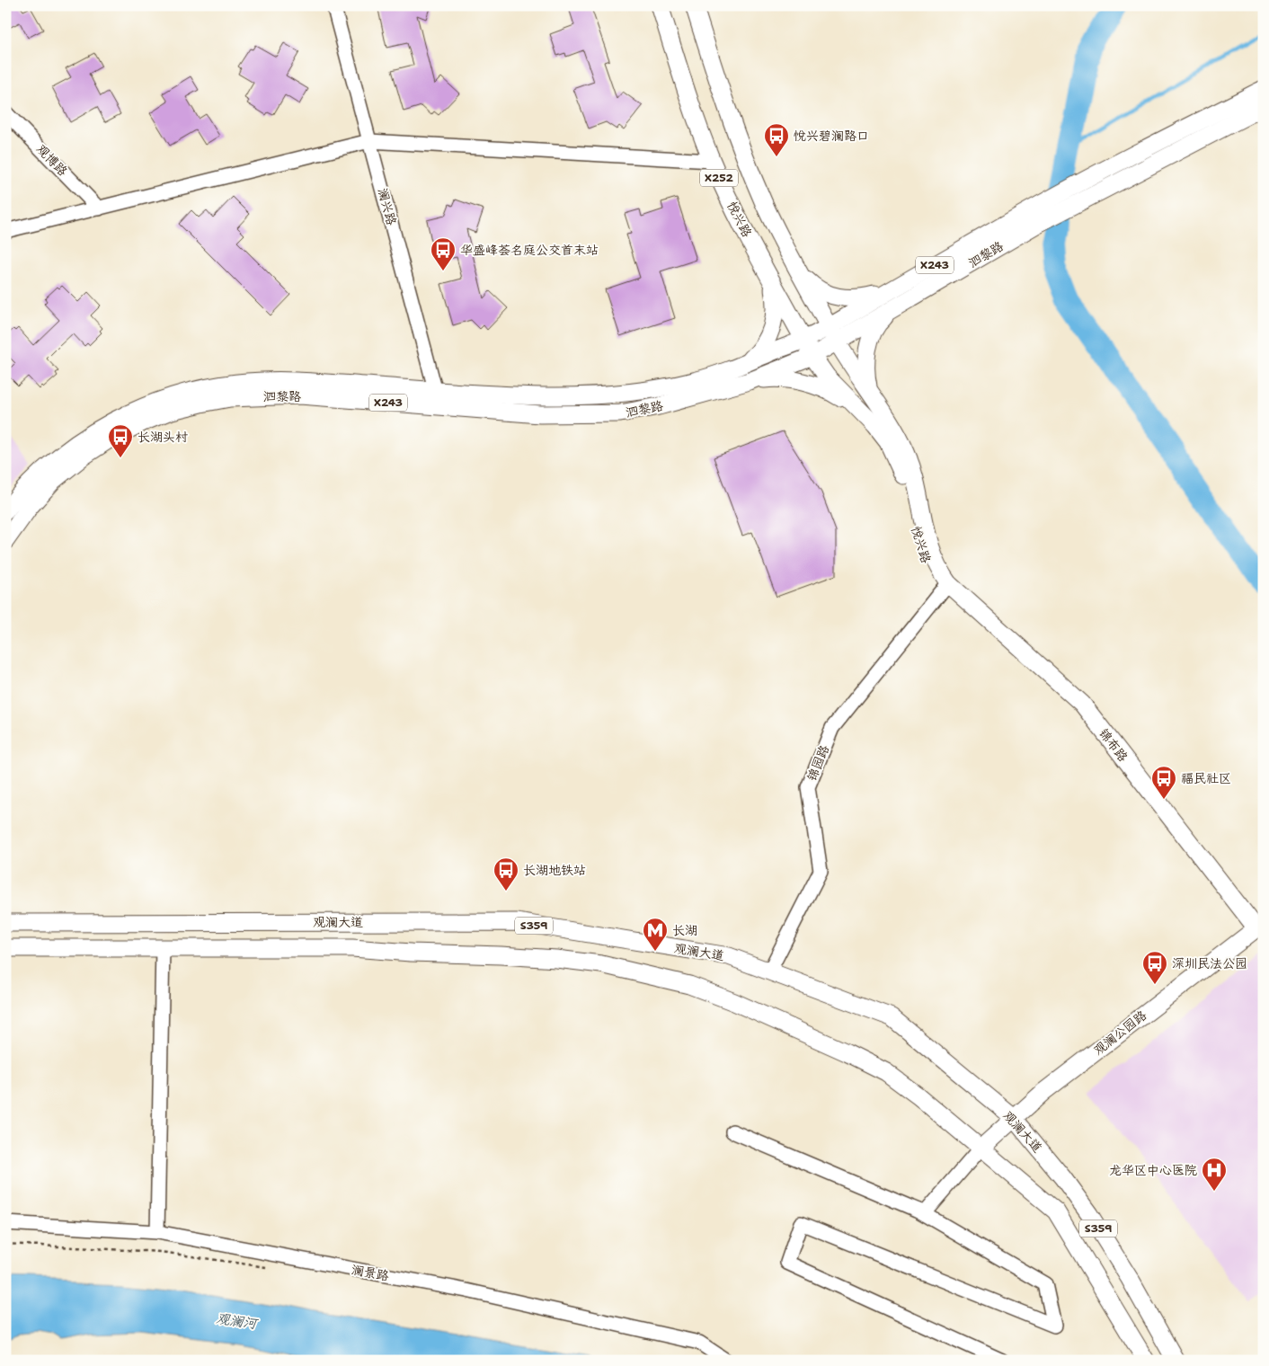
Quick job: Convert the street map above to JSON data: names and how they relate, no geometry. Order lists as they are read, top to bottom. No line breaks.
{"streets":{"main road":["X252","悦兴路","泗黎路","X243","锦布路","观澜大道","S359","观澜公园路"],"street":["观博路","澜兴路","锦园路","澜景路"]},"crossings":[["澜兴路","泗黎路"],["悦兴路","泗黎路"],["悦兴路","锦布路"],["悦兴路","锦园路"],["锦布路","锦园路"],["锦布路","观澜公园路"],["锦园路","观澜大道"],["观澜大道","观澜公园路"]],"water":["观澜河"],"places":{"bus stop":["悦兴碧澜路口","华盛峰荟名庭公交首末站","长湖头村","福民社区","长湖地铁站","深圳民法公园"],"metro station":["长湖"],"hospital":["龙华区中心医院"]}}
